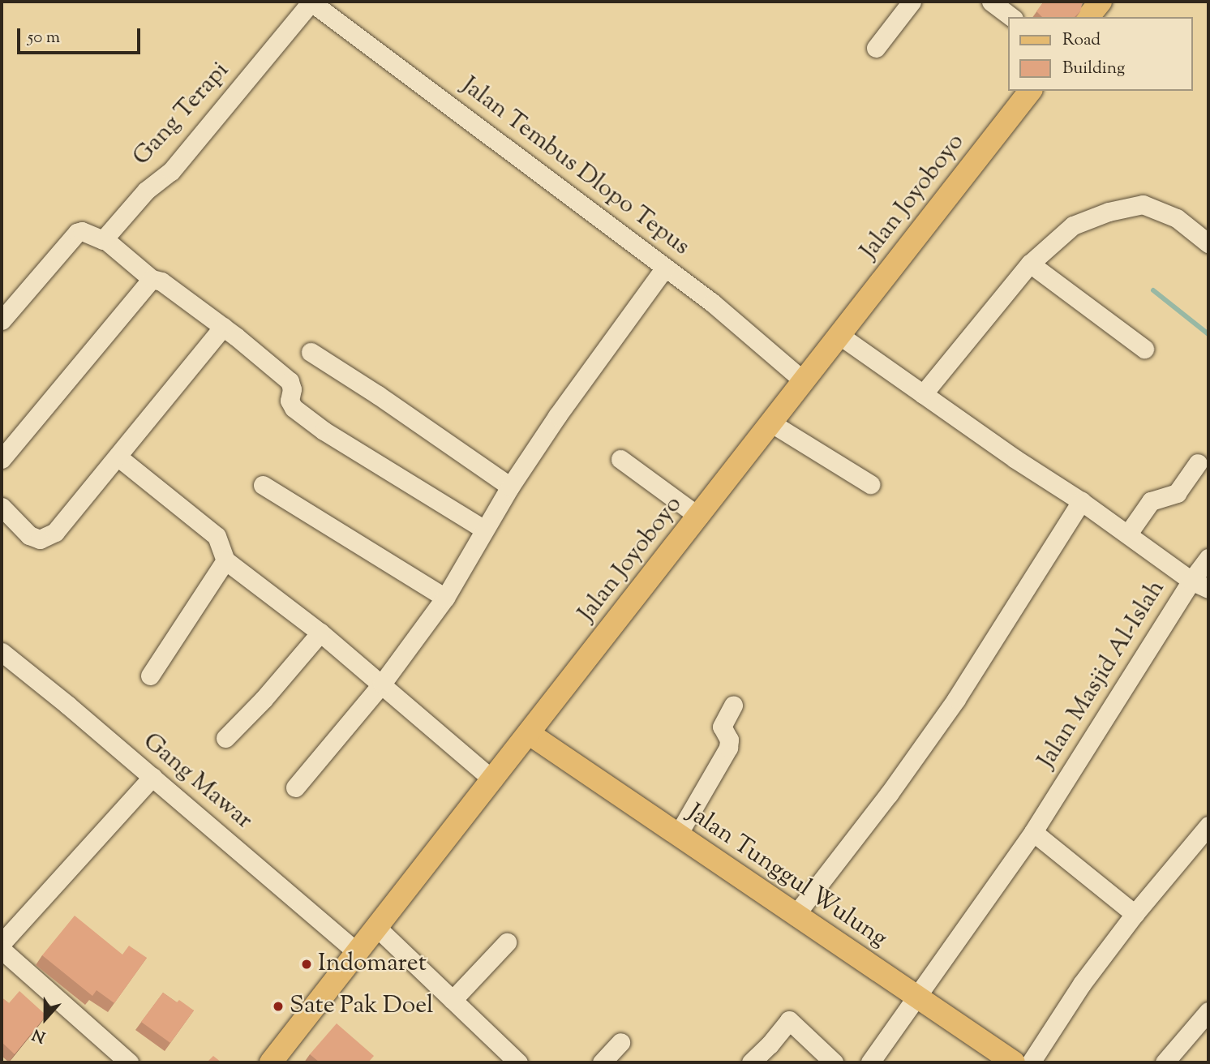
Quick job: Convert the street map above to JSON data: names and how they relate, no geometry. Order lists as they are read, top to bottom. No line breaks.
{"streets":{"main road":["Jalan Joyoboyo","Jalan Tunggul Wulung"],"street":["Gang Terapi","Jalan Tembus Dlopo Tepus","Jalan Masjid Al-Islah","Gang Mawar"]},"crossings":[["Gang Terapi","Jalan Tembus Dlopo Tepus"],["Jalan Tembus Dlopo Tepus","Jalan Joyoboyo"],["Jalan Joyoboyo","Jalan Masjid Al-Islah"],["Jalan Joyoboyo","Gang Mawar"],["Jalan Joyoboyo","Jalan Tunggul Wulung"],["Jalan Masjid Al-Islah","Jalan Tunggul Wulung"]],"places":["Indomaret","Sate Pak Doel"],"legend":["Road","Building"],"scale_bar":"50 m","north":"bottom"}
